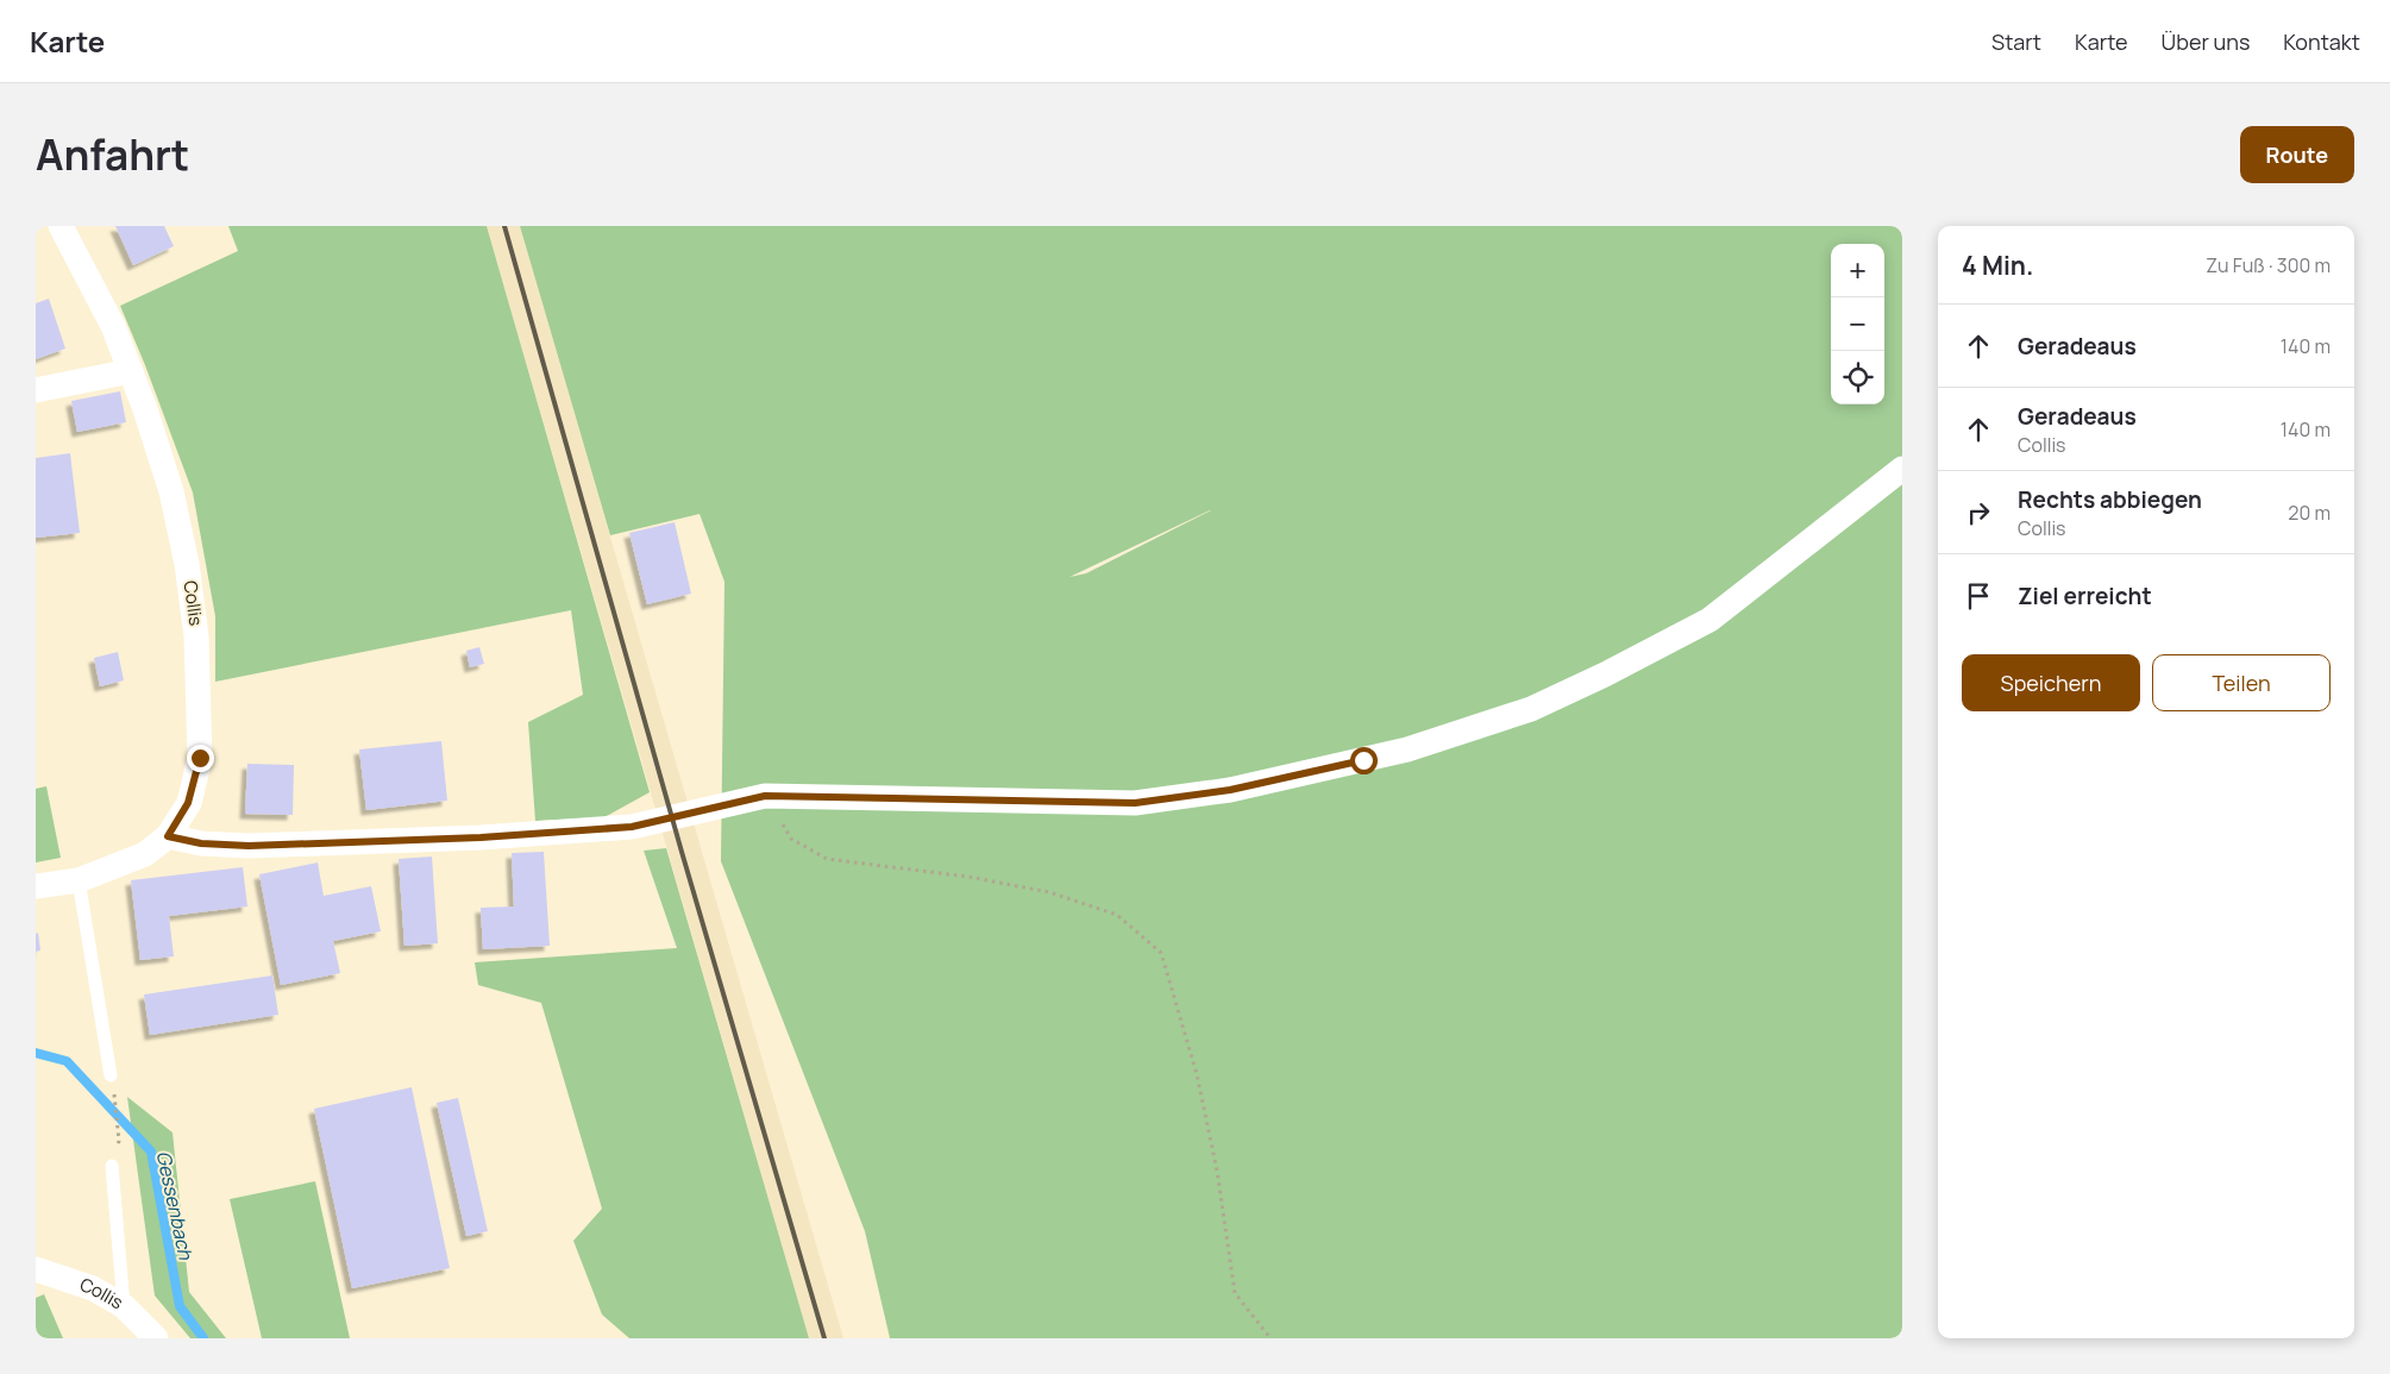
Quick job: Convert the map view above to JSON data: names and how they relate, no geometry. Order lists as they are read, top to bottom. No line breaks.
{"streets":{"street":["Collis"]},"water":["Gessenbach"],"page":{"header":"Karte","nav":["Start","Karte","Über uns","Kontakt"],"title":"Anfahrt","buttons":["Route",["Speichern","Teilen"]],"heading":["4 Min.","Zu Fuß · 300 m"],"map_buttons":["+","−"],"list":[["Geradeaus","140 m"],["Geradeaus","Collis","140 m"],["Rechts abbiegen","Collis","20 m"],"Ziel erreicht"]}}
